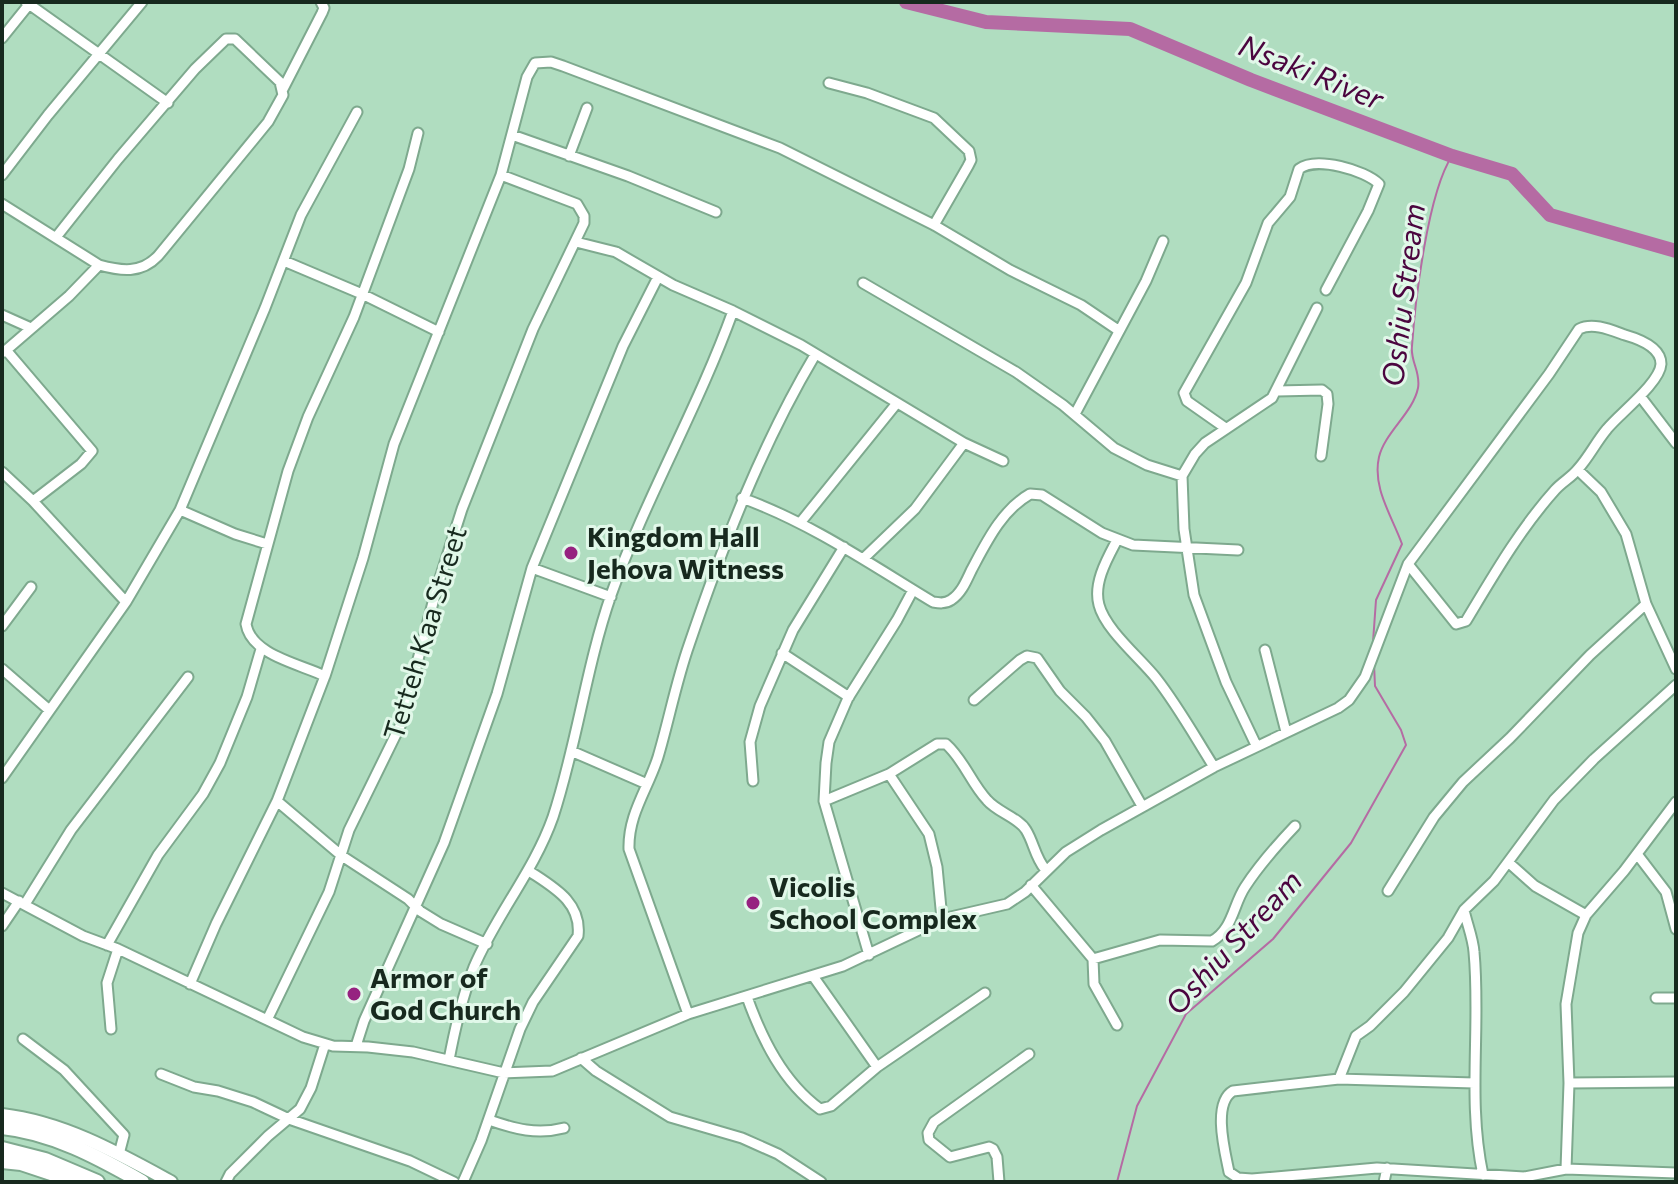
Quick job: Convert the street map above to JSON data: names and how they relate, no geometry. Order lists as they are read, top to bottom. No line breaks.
{"streets":{"street":["Tetteh Kaa Street"]},"water":["Nsaki River","Oshiu Stream"],"places":["Kingdom Hall Jehova Witness","Vicolis School Complex","Armor of God Church"]}
